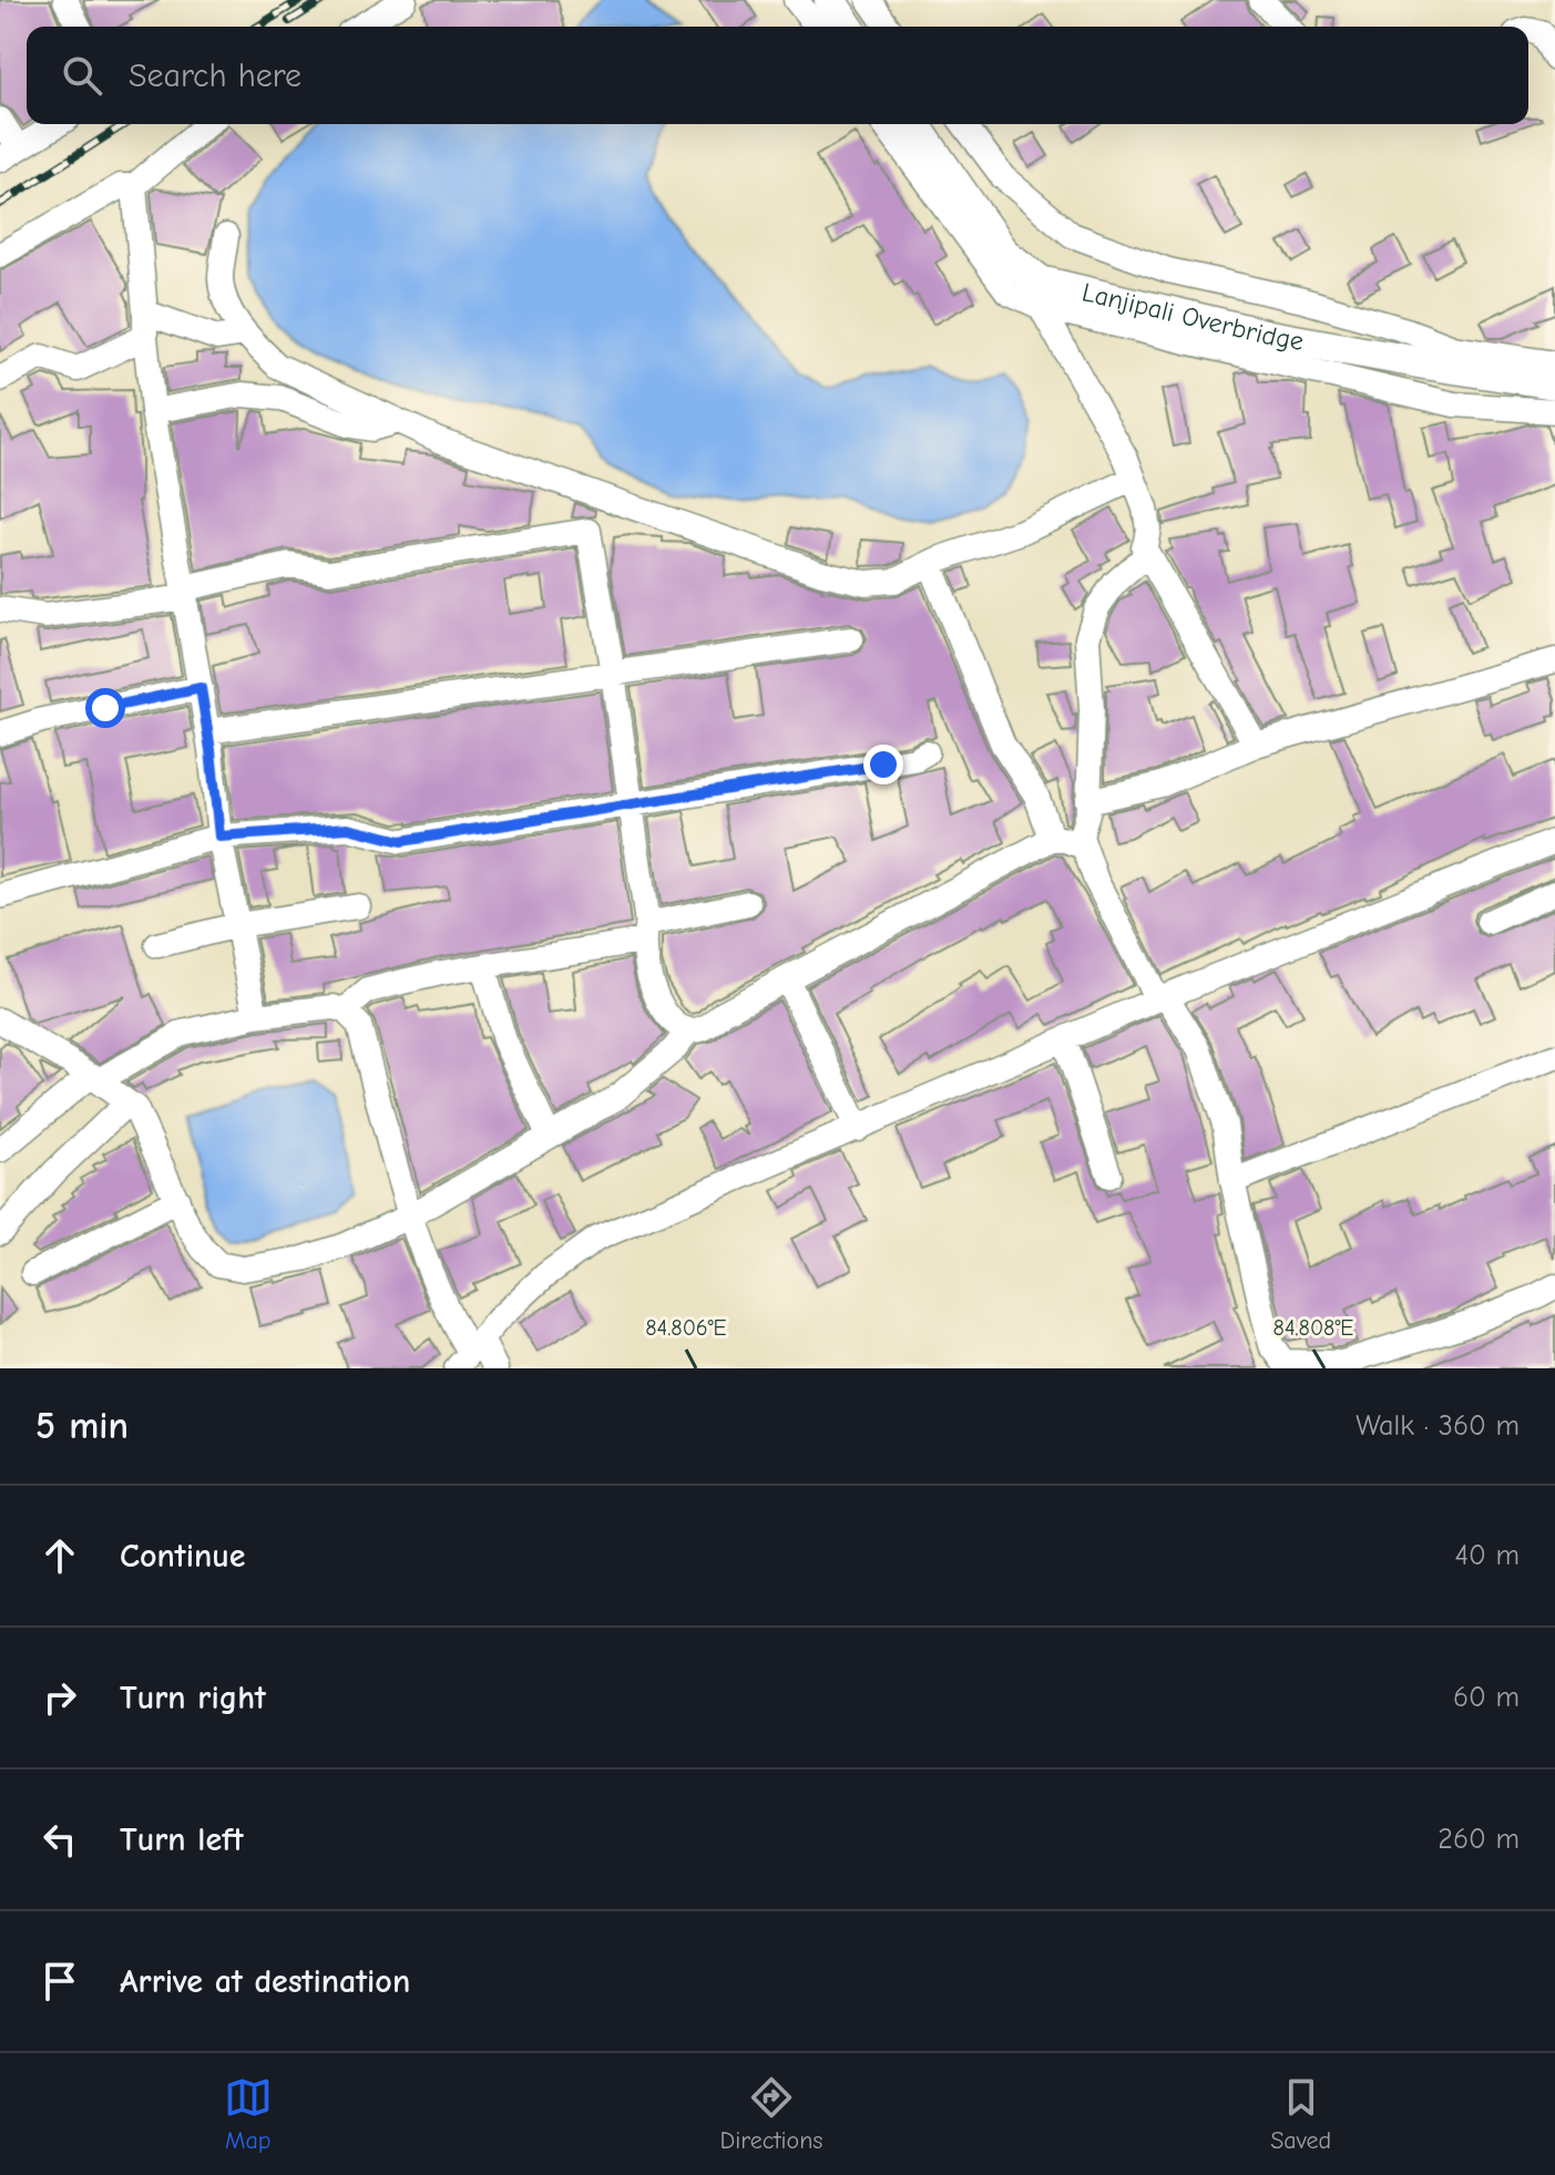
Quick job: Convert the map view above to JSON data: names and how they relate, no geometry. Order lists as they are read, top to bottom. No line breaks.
{"streets":{"main road":["Lanjipali Overbridge"]},"page":{"search":"Search here","heading":["5 min","Walk · 360 m"],"list":[["Continue","40 m"],["Turn right","60 m"],["Turn left","260 m"],"Arrive at destination"],"nav":["Map","Directions","Saved"]},"coordinates":["84.806°E","84.808°E"]}
